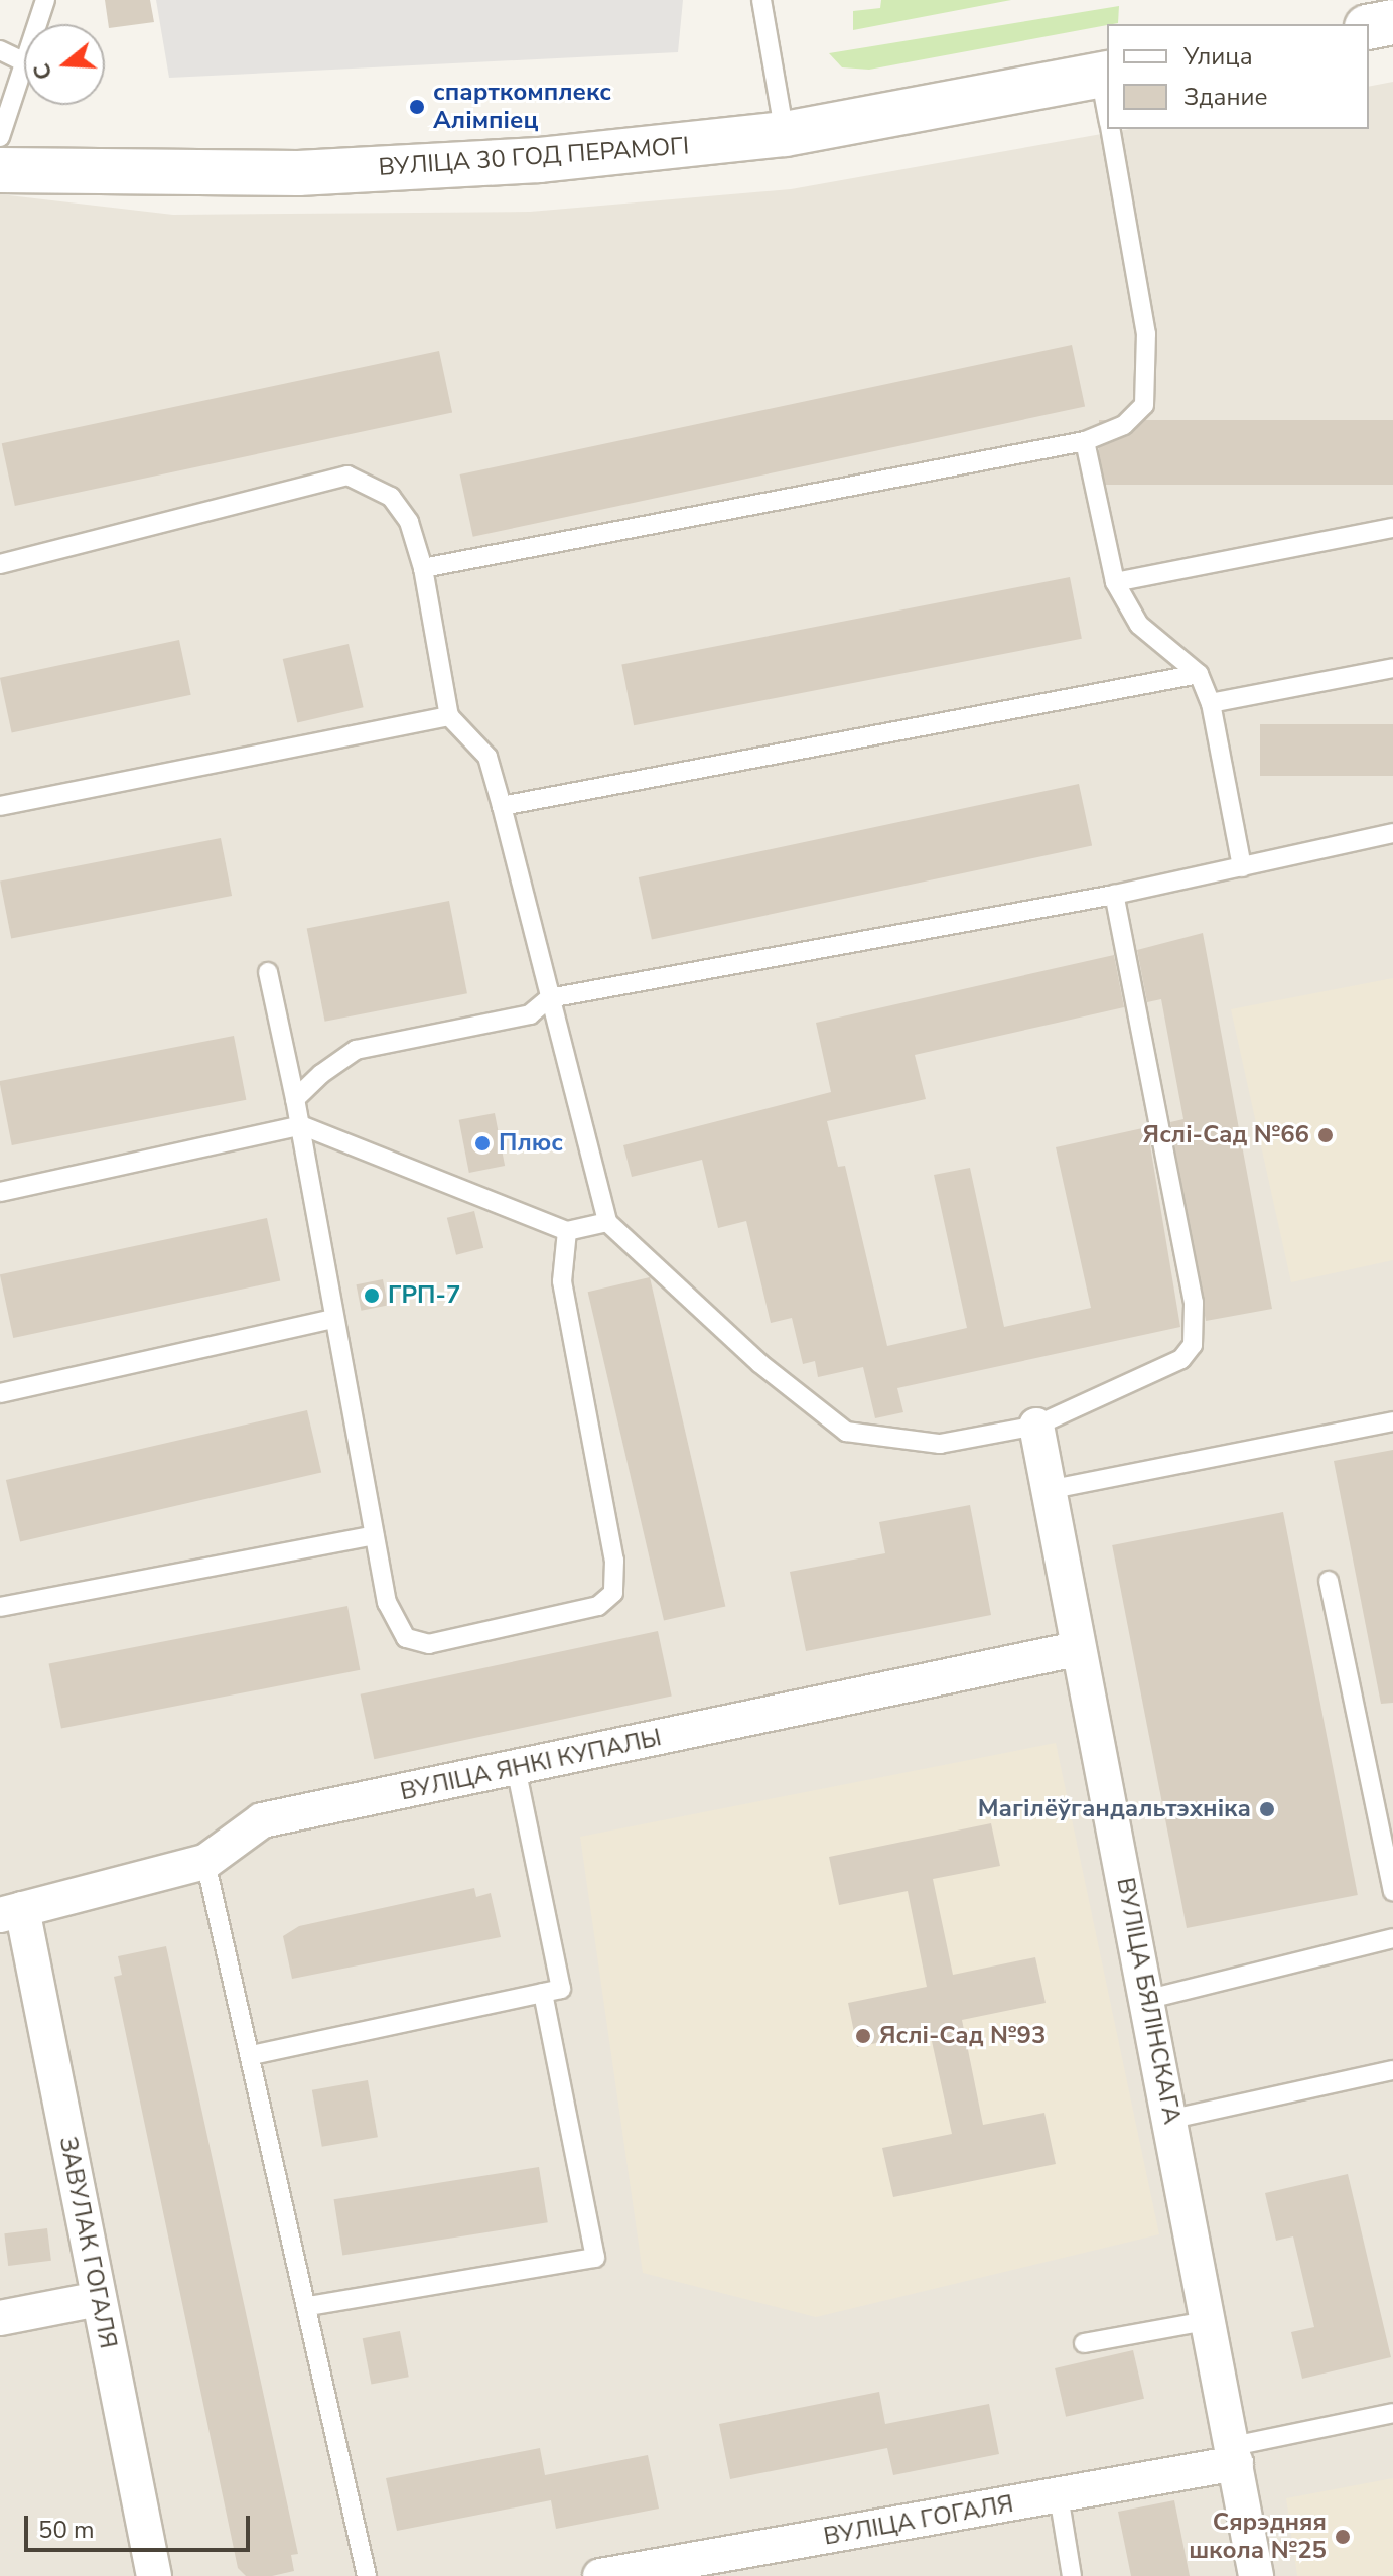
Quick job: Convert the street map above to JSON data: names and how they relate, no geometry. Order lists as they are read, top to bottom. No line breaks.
{"streets":{"street":["ВУЛІЦА 30 ГОД ПЕРАМОГІ","ВУЛІЦА ЯНКІ КУПАЛЫ","ВУЛІЦА БЯЛІНСКАГА","ЗАВУЛАК ГОГАЛЯ","ВУЛІЦА ГОГАЛЯ"]},"crossings":[["ВУЛІЦА ЯНКІ КУПАЛЫ","ВУЛІЦА БЯЛІНСКАГА"],["ВУЛІЦА ЯНКІ КУПАЛЫ","ЗАВУЛАК ГОГАЛЯ"],["ВУЛІЦА БЯЛІНСКАГА","ВУЛІЦА ГОГАЛЯ"]],"places":["спарткомплекс Алімпіец","Яслі-Сад №66","Плюс","ГРП-7","Магілёўгандальтэхніка","Яслі-Сад №93","Сярэдняя школа №25"],"legend":["Улица","Здание"],"scale_bar":"50 m","north":"left"}
